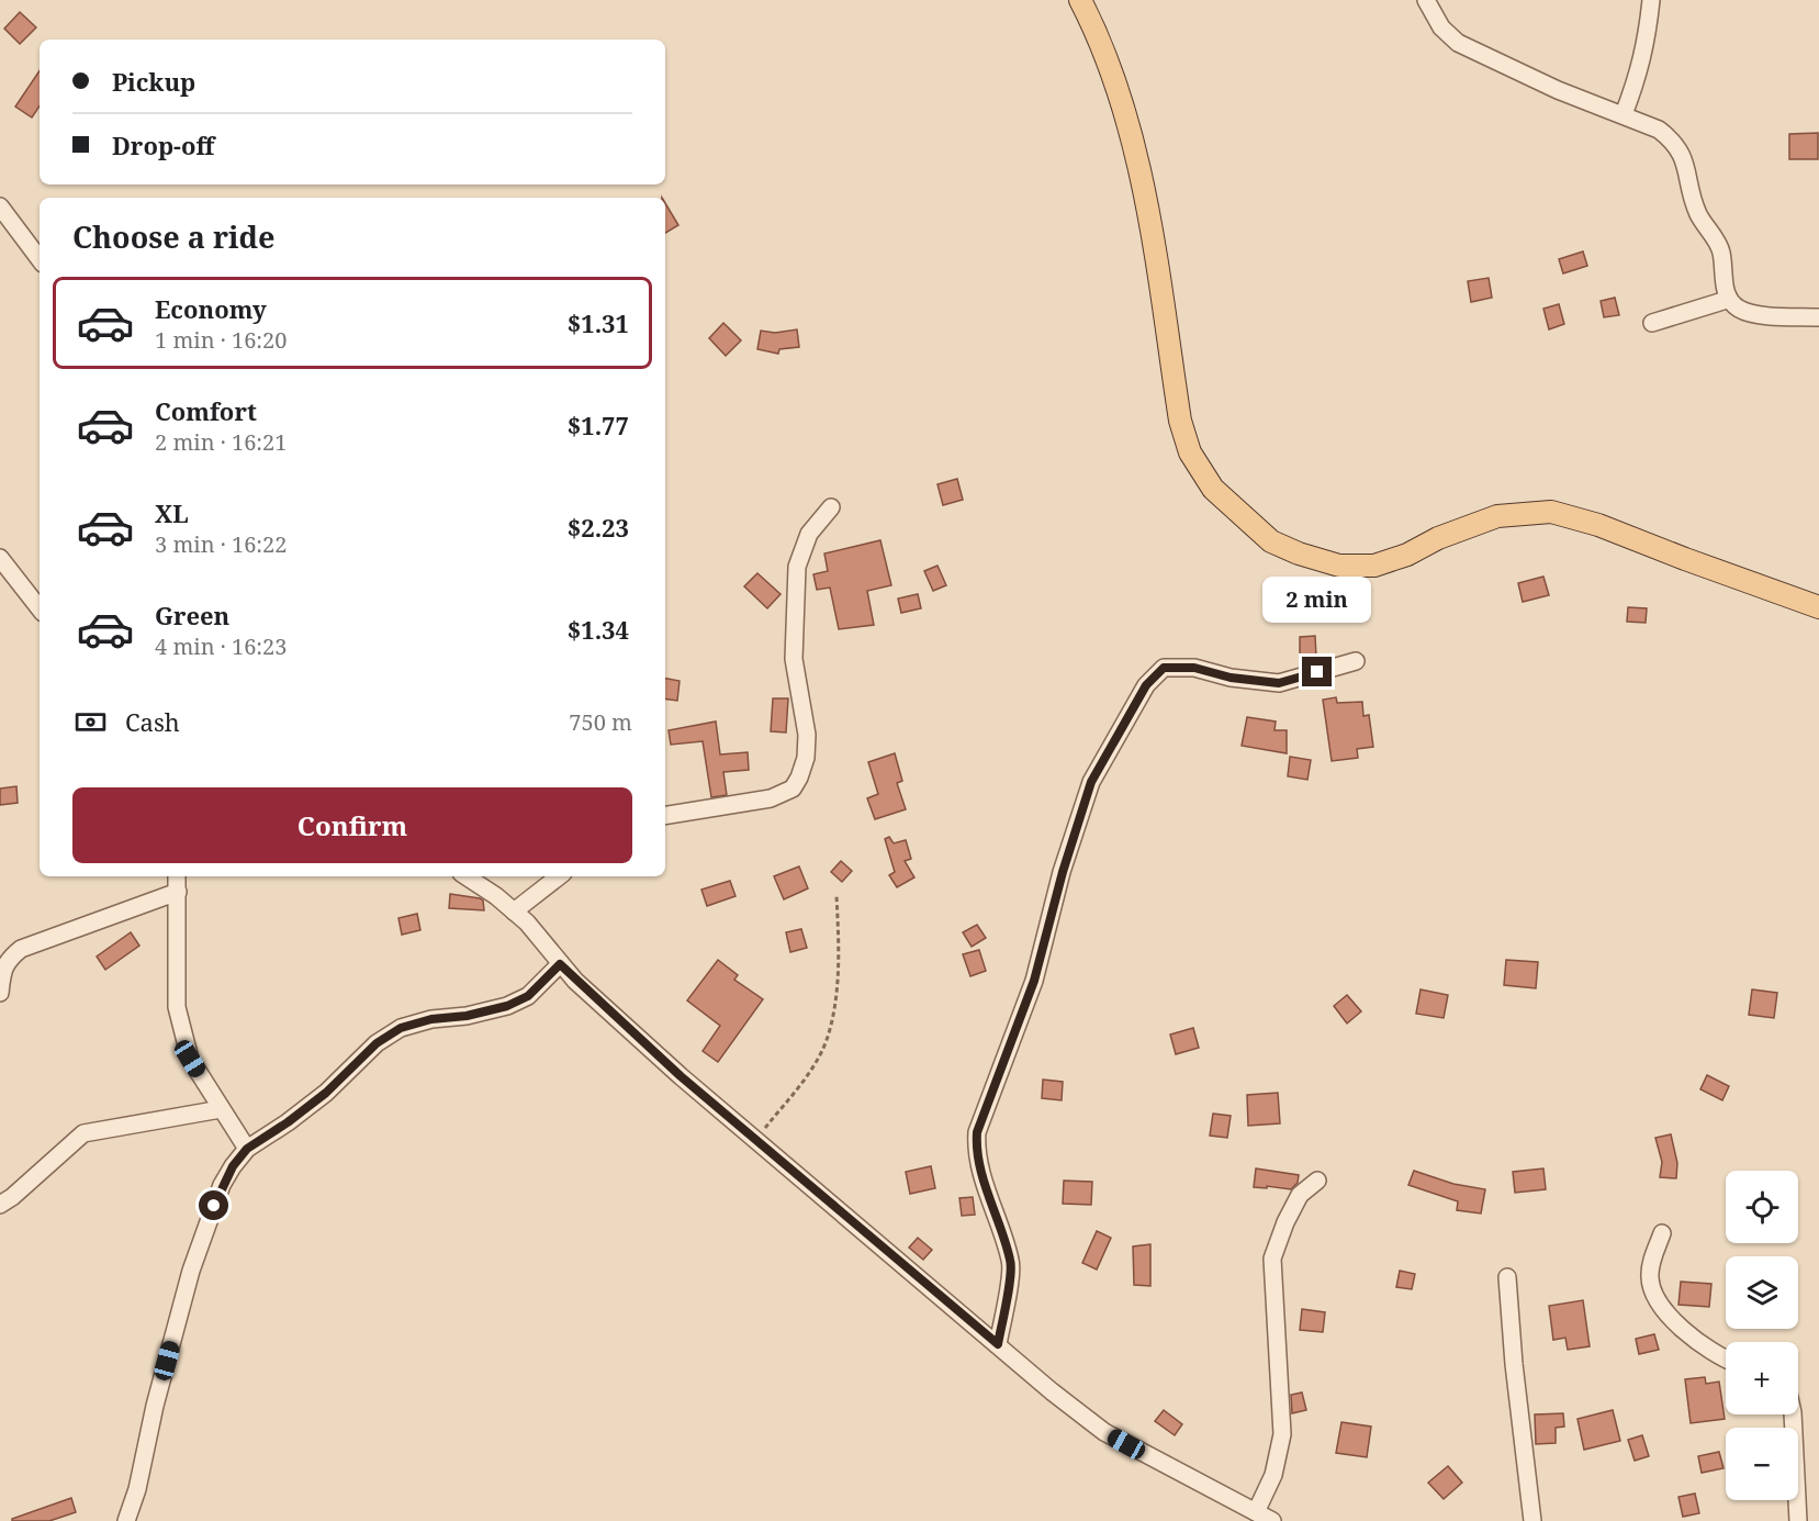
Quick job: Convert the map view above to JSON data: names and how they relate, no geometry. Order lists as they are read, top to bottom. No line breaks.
{"page":{"banner":["Pickup","Drop-off"],"heading":"Choose a ride","list":[{"name":"Economy","note":"1 min · 16:20","value":"$1.31"},{"name":"Comfort","note":"2 min · 16:21","value":"$1.77"},{"name":"XL","note":"3 min · 16:22","value":"$2.23"},{"name":"Green","note":"4 min · 16:23","value":"$1.34"}],"bubble":"2 min","pay":["Cash","750 m"],"buttons":"Confirm","map_buttons":["+","−"]}}
